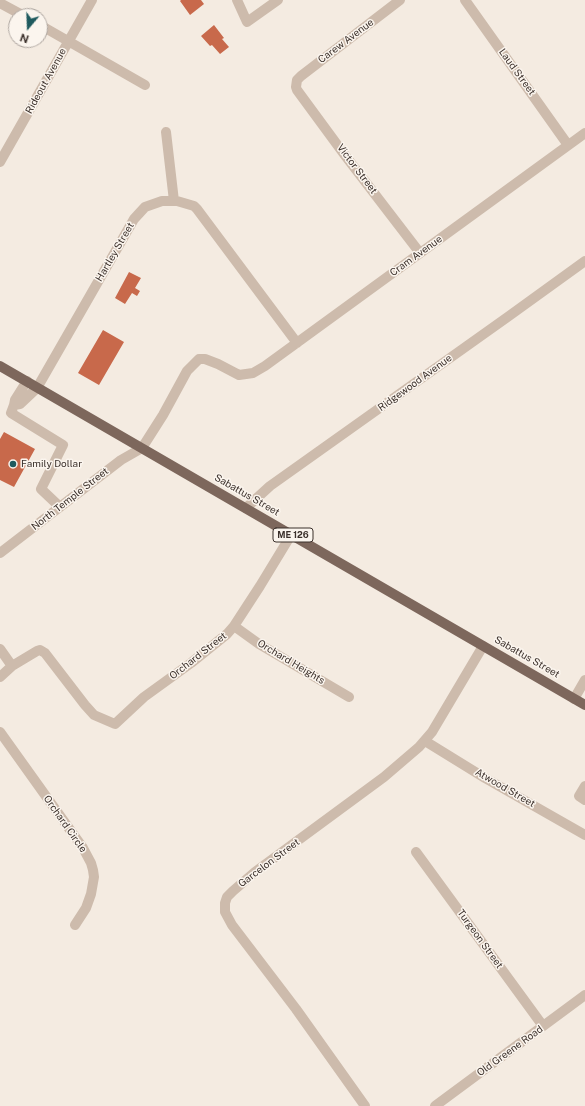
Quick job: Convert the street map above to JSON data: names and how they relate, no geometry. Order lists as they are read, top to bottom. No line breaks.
{"streets":{"main road":["Sabattus Street","ME 126"],"street":["Carew Avenue","Laud Street","Rideout Avenue","Victor Street","Hartley Street","Cram Avenue","Ridgewood Avenue","North Temple Street","Orchard Street","Orchard Heights","Atwood Street","Orchard Circle","Garcelon Street","Turgeon Street","Old Greene Road"]},"crossings":[["Carew Avenue","Victor Street"],["Laud Street","Cram Avenue"],["Victor Street","Cram Avenue"],["Hartley Street","Cram Avenue"],["Hartley Street","Sabattus Street"],["Cram Avenue","Sabattus Street"],["Cram Avenue","North Temple Street"],["Ridgewood Avenue","Sabattus Street"],["Sabattus Street","North Temple Street"],["Sabattus Street","Orchard Street"],["Sabattus Street","Garcelon Street"],["Orchard Street","Orchard Heights"],["Atwood Street","Garcelon Street"],["Turgeon Street","Old Greene Road"]],"places":["Family Dollar"],"north":"bottom"}
